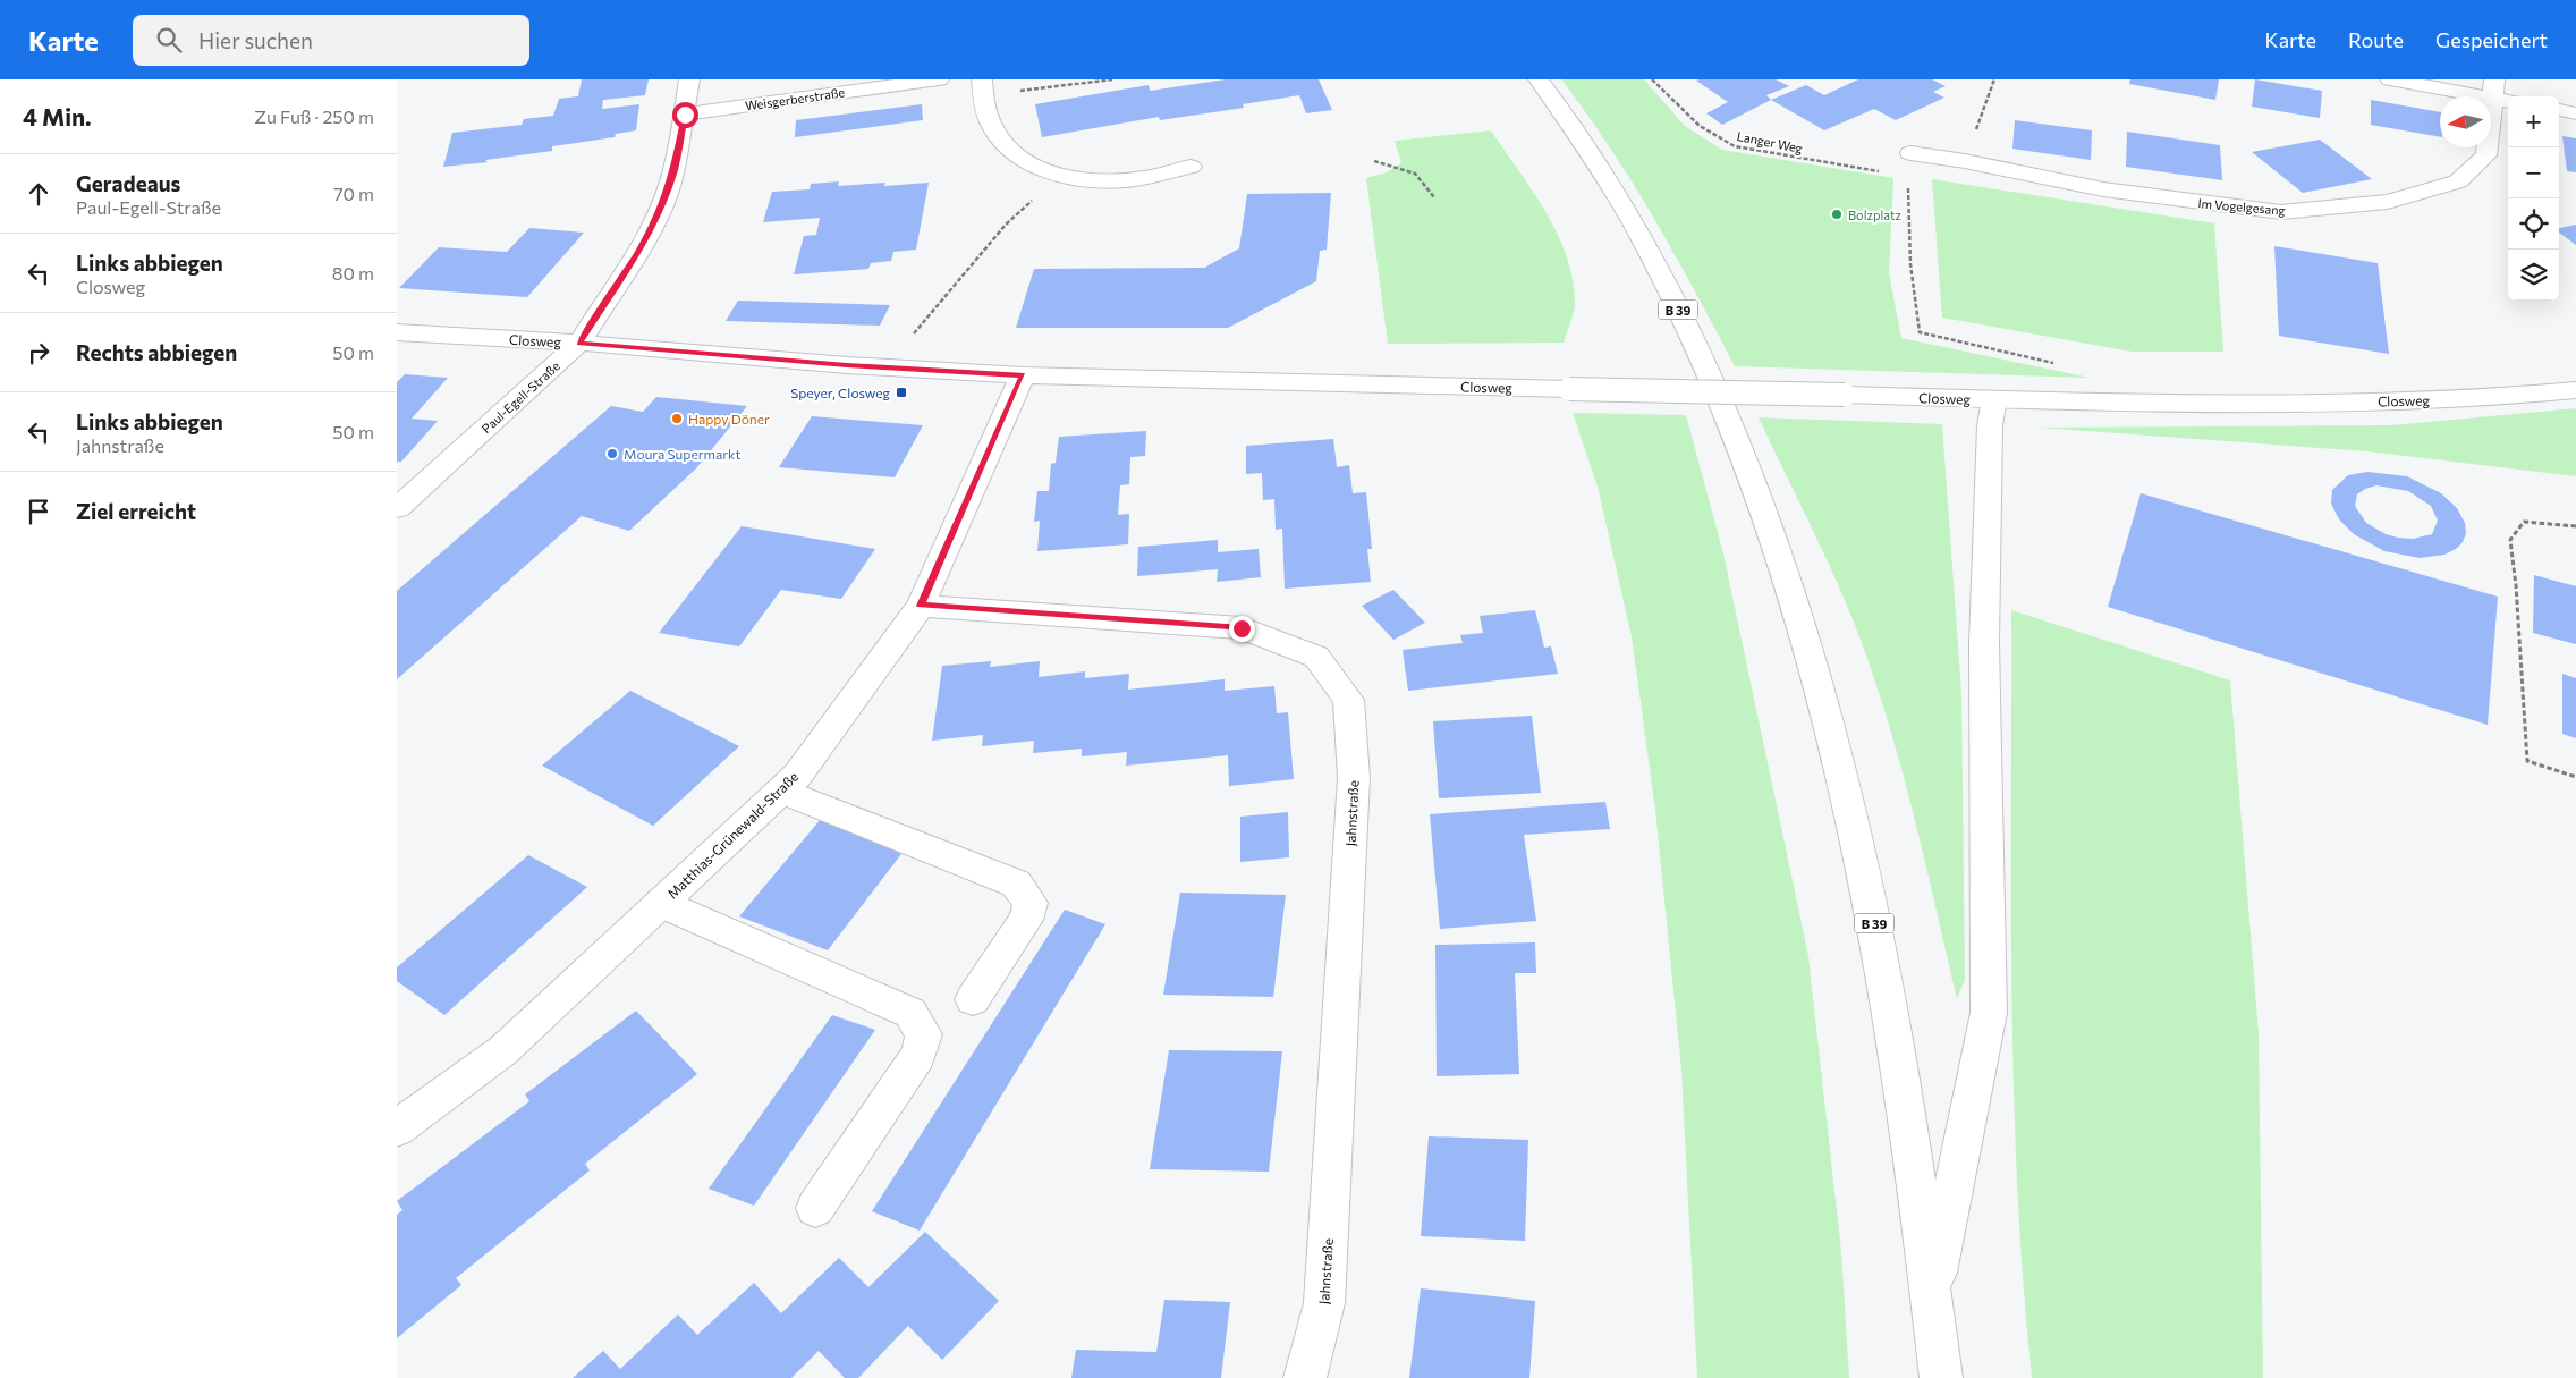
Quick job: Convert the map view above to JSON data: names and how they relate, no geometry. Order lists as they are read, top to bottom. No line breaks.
{"streets":{"street":["Weisgerberstraße","Im Vogelgesang","B 39","Closweg","Paul-Egell-Straße","Jahnstraße","Matthias-Grünewald-Straße"],"path":["Langer Weg"]},"crossings":[["Weisgerberstraße","Paul-Egell-Straße"],["Closweg","Paul-Egell-Straße"],["Closweg","Matthias-Grünewald-Straße"],["Jahnstraße","Matthias-Grünewald-Straße"]],"places":{"other":["Bolzplatz","Happy Döner","Moura Supermarkt"],"transit":["Speyer, Closweg"]},"north":"left","page":{"header":"Karte","search":"Hier suchen","nav":["Karte","Route","Gespeichert"],"heading":["4 Min.","Zu Fuß · 250 m"],"map_buttons":["+","−"],"list":[["Geradeaus","Paul-Egell-Straße","70 m"],["Links abbiegen","Closweg","80 m"],["Rechts abbiegen","50 m"],["Links abbiegen","Jahnstraße","50 m"],"Ziel erreicht"]}}
